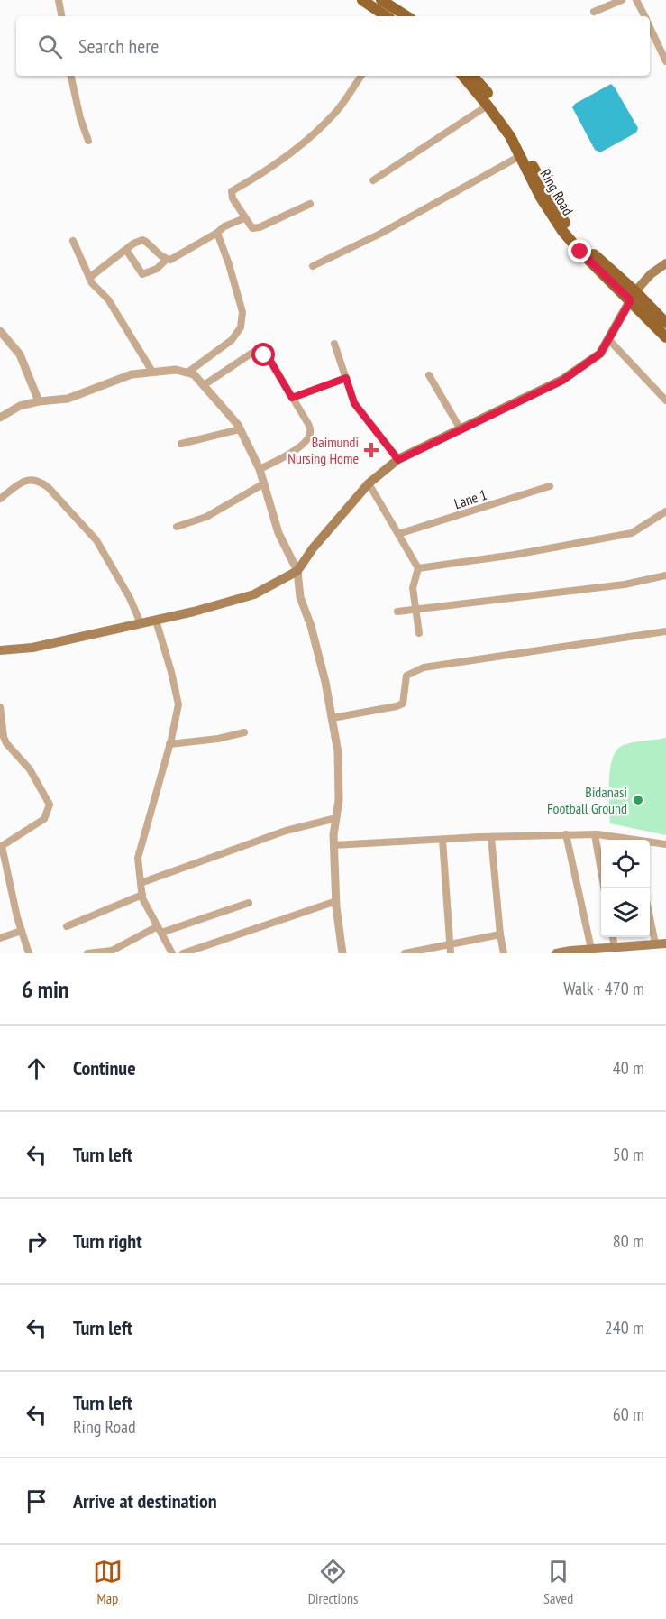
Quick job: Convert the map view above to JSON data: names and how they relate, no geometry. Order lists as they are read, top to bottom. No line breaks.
{"streets":{"main road":["Ring Road"],"street":["Lane 1"]},"places":{"health":["Baimundi Nursing Home"],"other":["Bidanasi Football Ground"]},"page":{"search":"Search here","heading":["6 min","Walk · 470 m"],"list":[["Continue","40 m"],["Turn left","50 m"],["Turn right","80 m"],["Turn left","240 m"],["Turn left","Ring Road","60 m"],"Arrive at destination"],"nav":["Map","Directions","Saved"]}}
